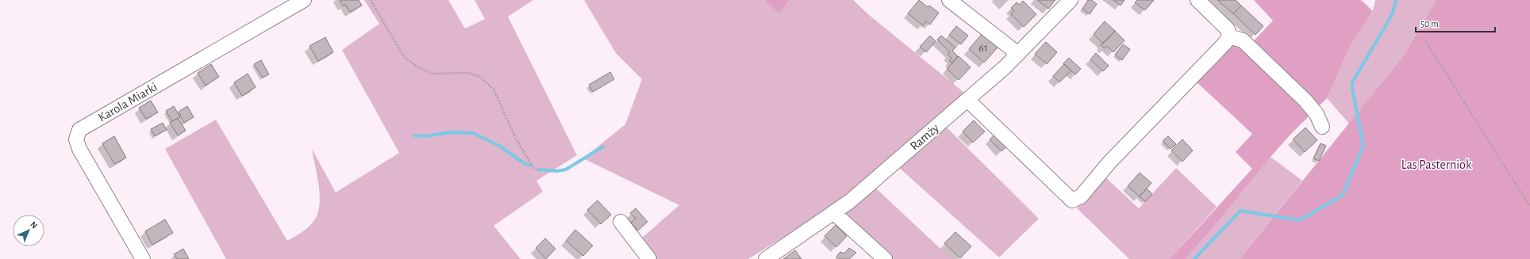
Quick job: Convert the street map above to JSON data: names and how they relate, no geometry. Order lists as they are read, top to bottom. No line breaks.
{"streets":{"street":["Karola Miarki","Ramży"]},"parks":["Las Pasterniok"],"house_numbers":["61"],"scale_bar":"50 m","north":"top right"}
